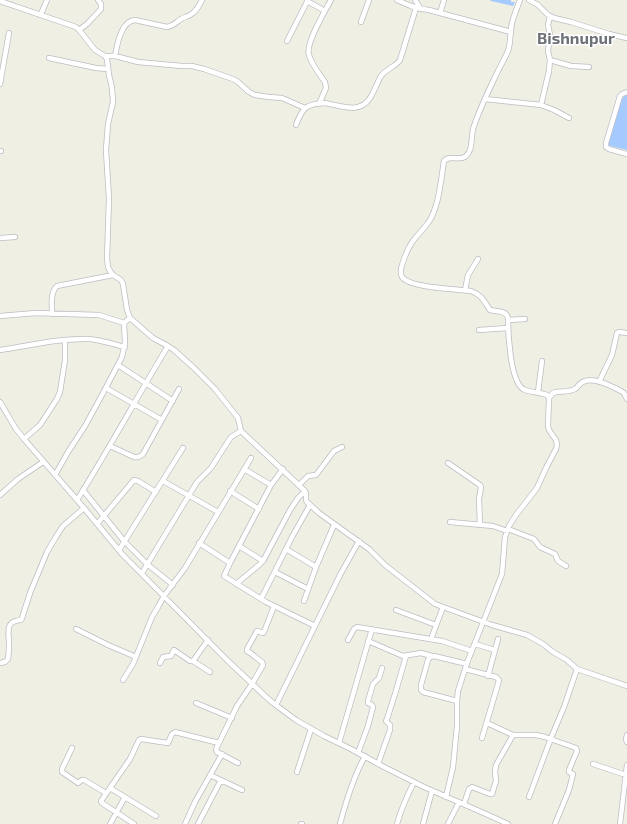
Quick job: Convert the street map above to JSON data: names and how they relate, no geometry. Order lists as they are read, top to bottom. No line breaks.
{"districts":["Bishnupur"]}
